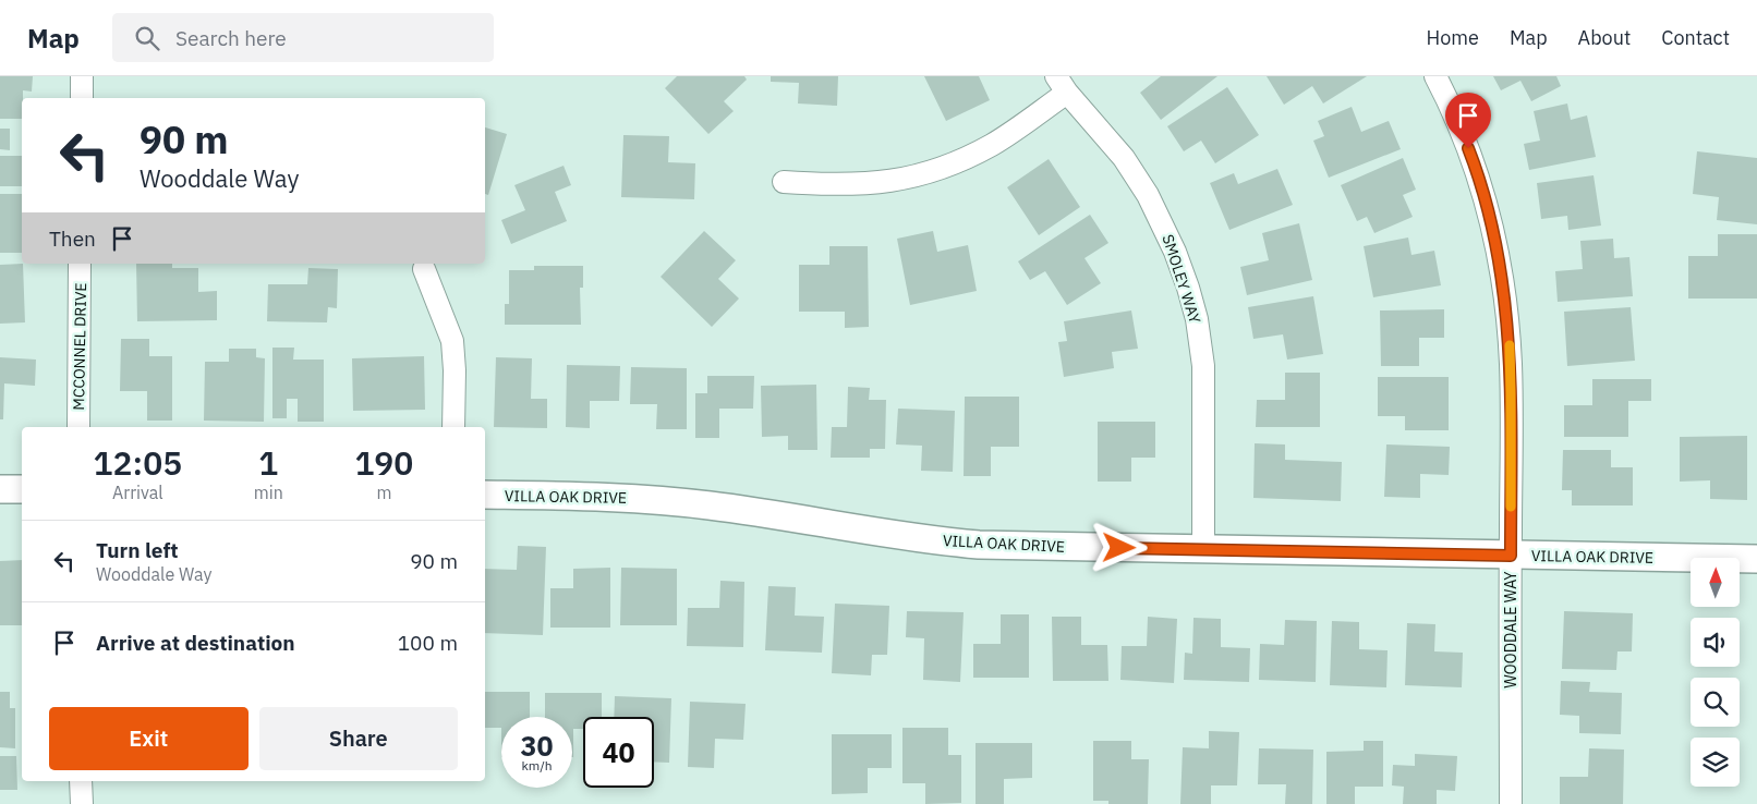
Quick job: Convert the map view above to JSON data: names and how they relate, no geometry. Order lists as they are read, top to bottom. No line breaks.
{"streets":{"street":["SMOLEY WAY","MCCONNEL DRIVE","VILLA OAK DRIVE","WOODDALE WAY"]},"crossings":[["SMOLEY WAY","VILLA OAK DRIVE"],["VILLA OAK DRIVE","WOODDALE WAY"]],"north":"top","page":{"header":"Map","search":"Search here","nav":["Home","Map","About","Contact"],"turn":["90 m","Wooddale Way"],"then":"Then","eta":["12:05","Arrival","1","min","190","m"],"list":[{"name":"Turn left","note":"Wooddale Way","value":"90 m"},{"name":"Arrive at destination","value":"100 m"}],"buttons":["Exit","Share"],"speed":"30 km/h","limit":"40"}}
